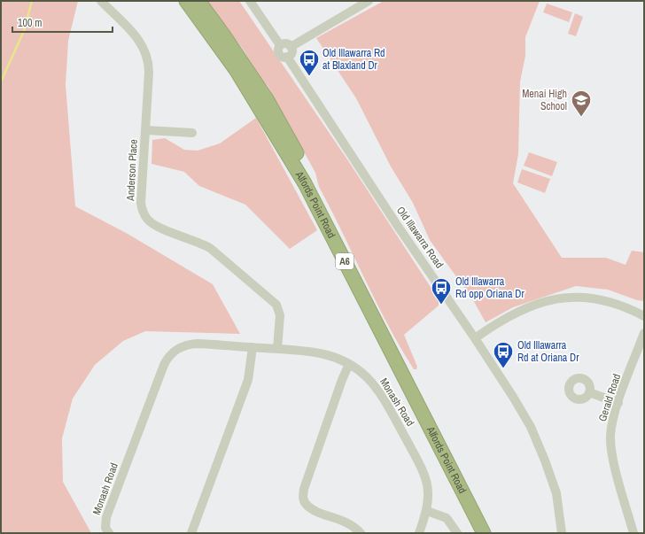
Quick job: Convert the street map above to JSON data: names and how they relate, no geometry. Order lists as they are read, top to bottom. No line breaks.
{"streets":{"highway":["Alfords Point Road","A6"],"street":["Anderson Place","Old Illawarra Road","Gerald Road","Monash Road"]},"crossings":[["Anderson Place","Monash Road"]],"places":{"bus stop":["Old Illawarra Rd at Blaxland Dr","Old Illawarra Rd opp Oriana Dr","Old Illawarra Rd at Oriana Dr"],"school or university":["Menai High School"]},"scale_bar":"100 m"}
